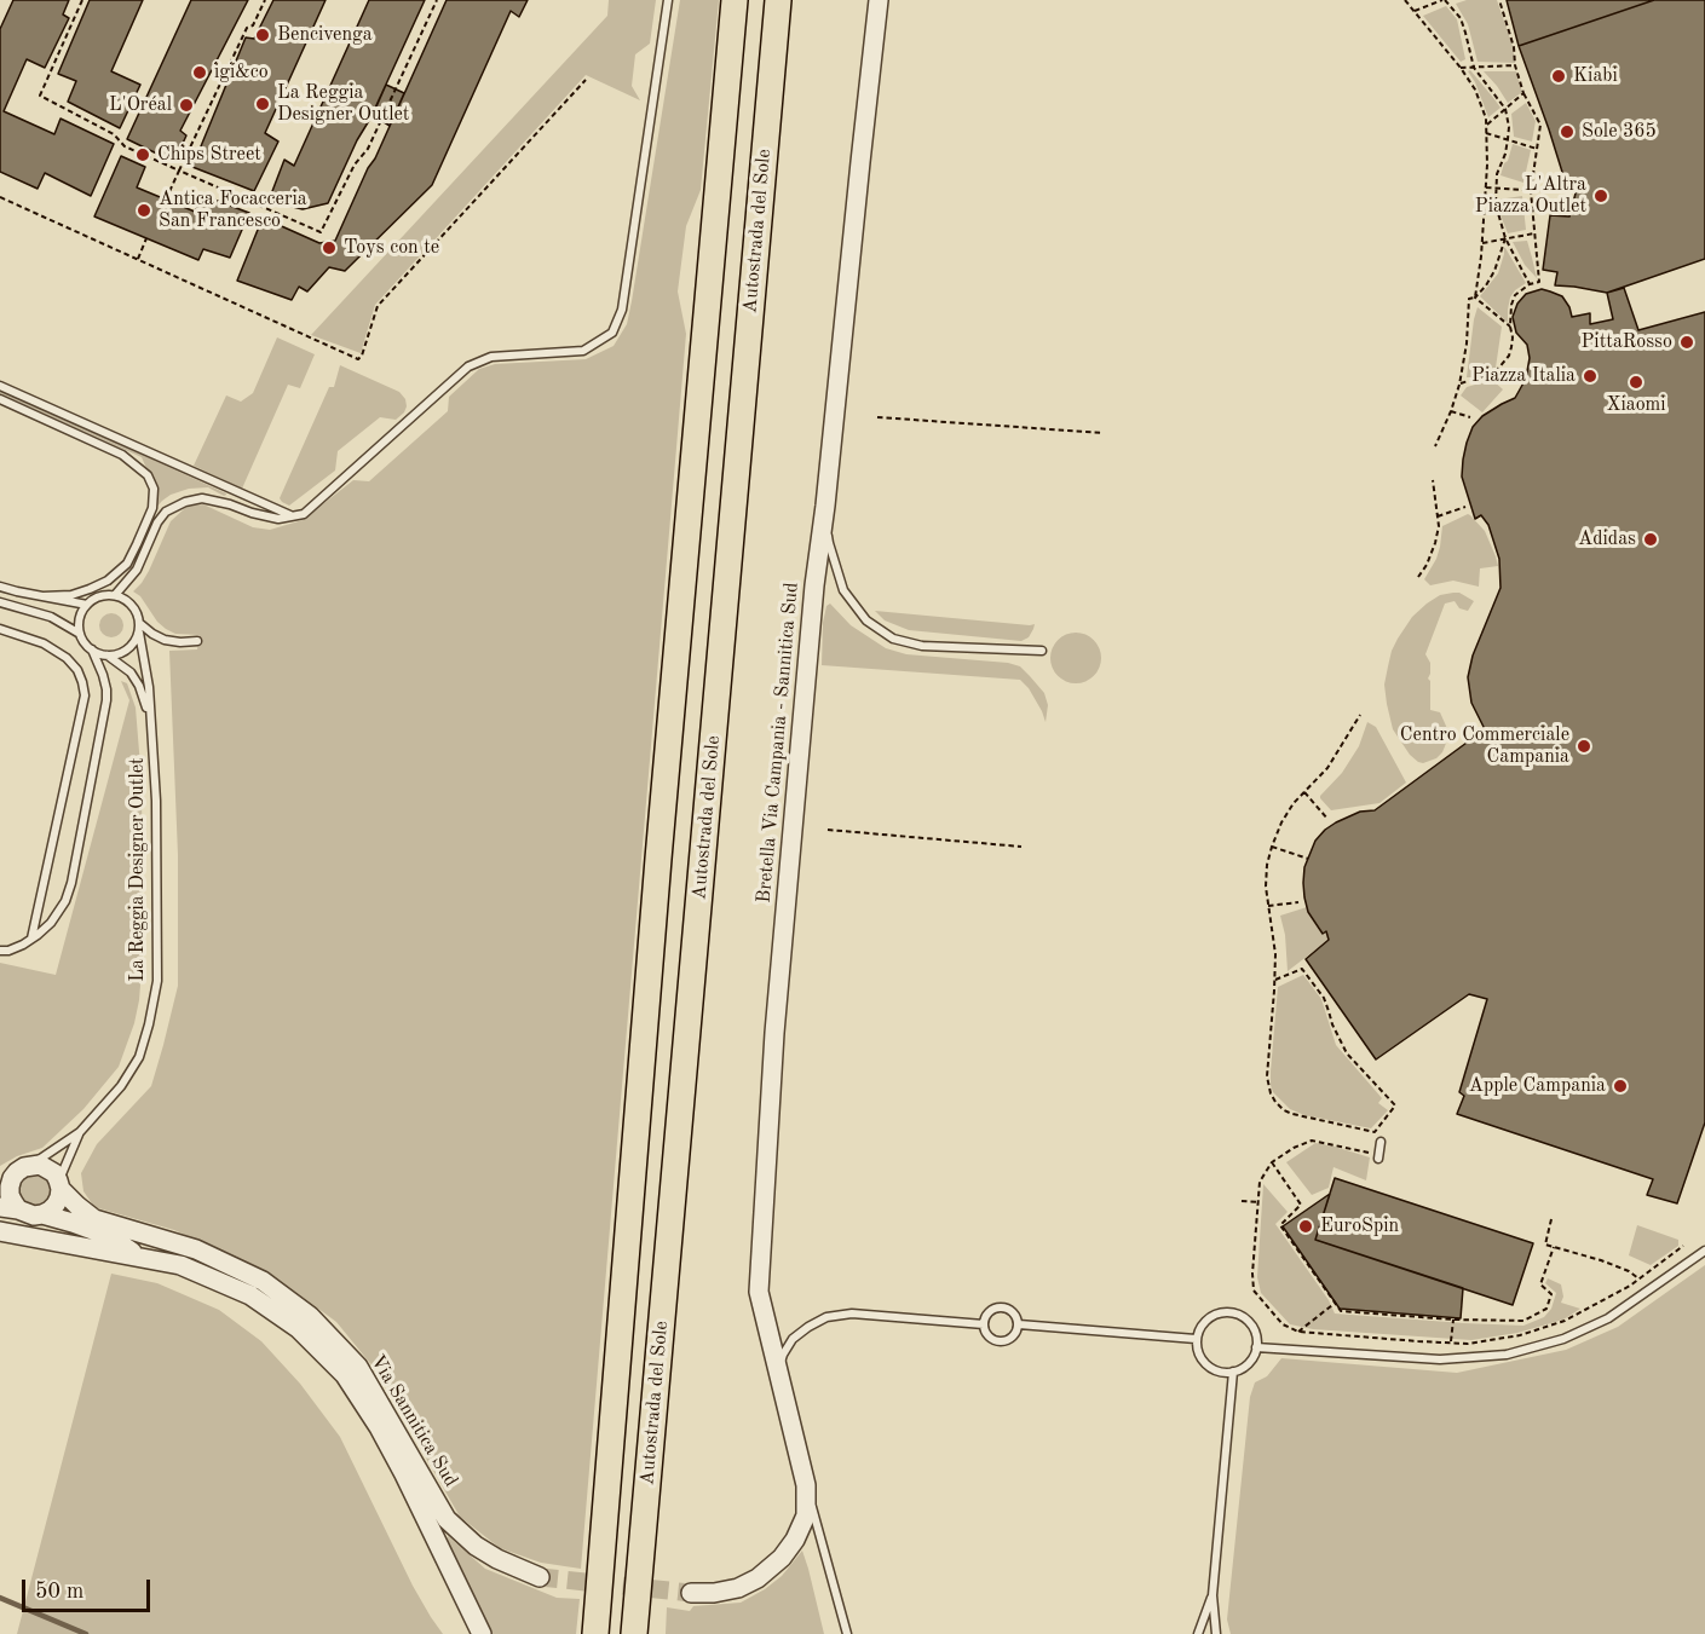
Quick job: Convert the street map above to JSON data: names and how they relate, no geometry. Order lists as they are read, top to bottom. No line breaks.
{"streets":{"highway":["Autostrada del Sole"],"street":["Bretella Via Campania - Sannitica Sud","Via Sannitica Sud"],"lane":["La Reggia Designer Outlet"]},"crossings":[["La Reggia Designer Outlet","Via Sannitica Sud"]],"places":["Bencivenga","igi&co","Kiabi","La Reggia Designer Outlet","L'Oréal","Sole 365","Chips Street","L'Altra Piazza Outlet","Antica Focacceria San Francesco","Toys con te","PittaRosso","Piazza Italia","Xiaomi","Adidas","Centro Commerciale Campania","Apple Campania","EuroSpin"],"scale_bar":"50 m"}
